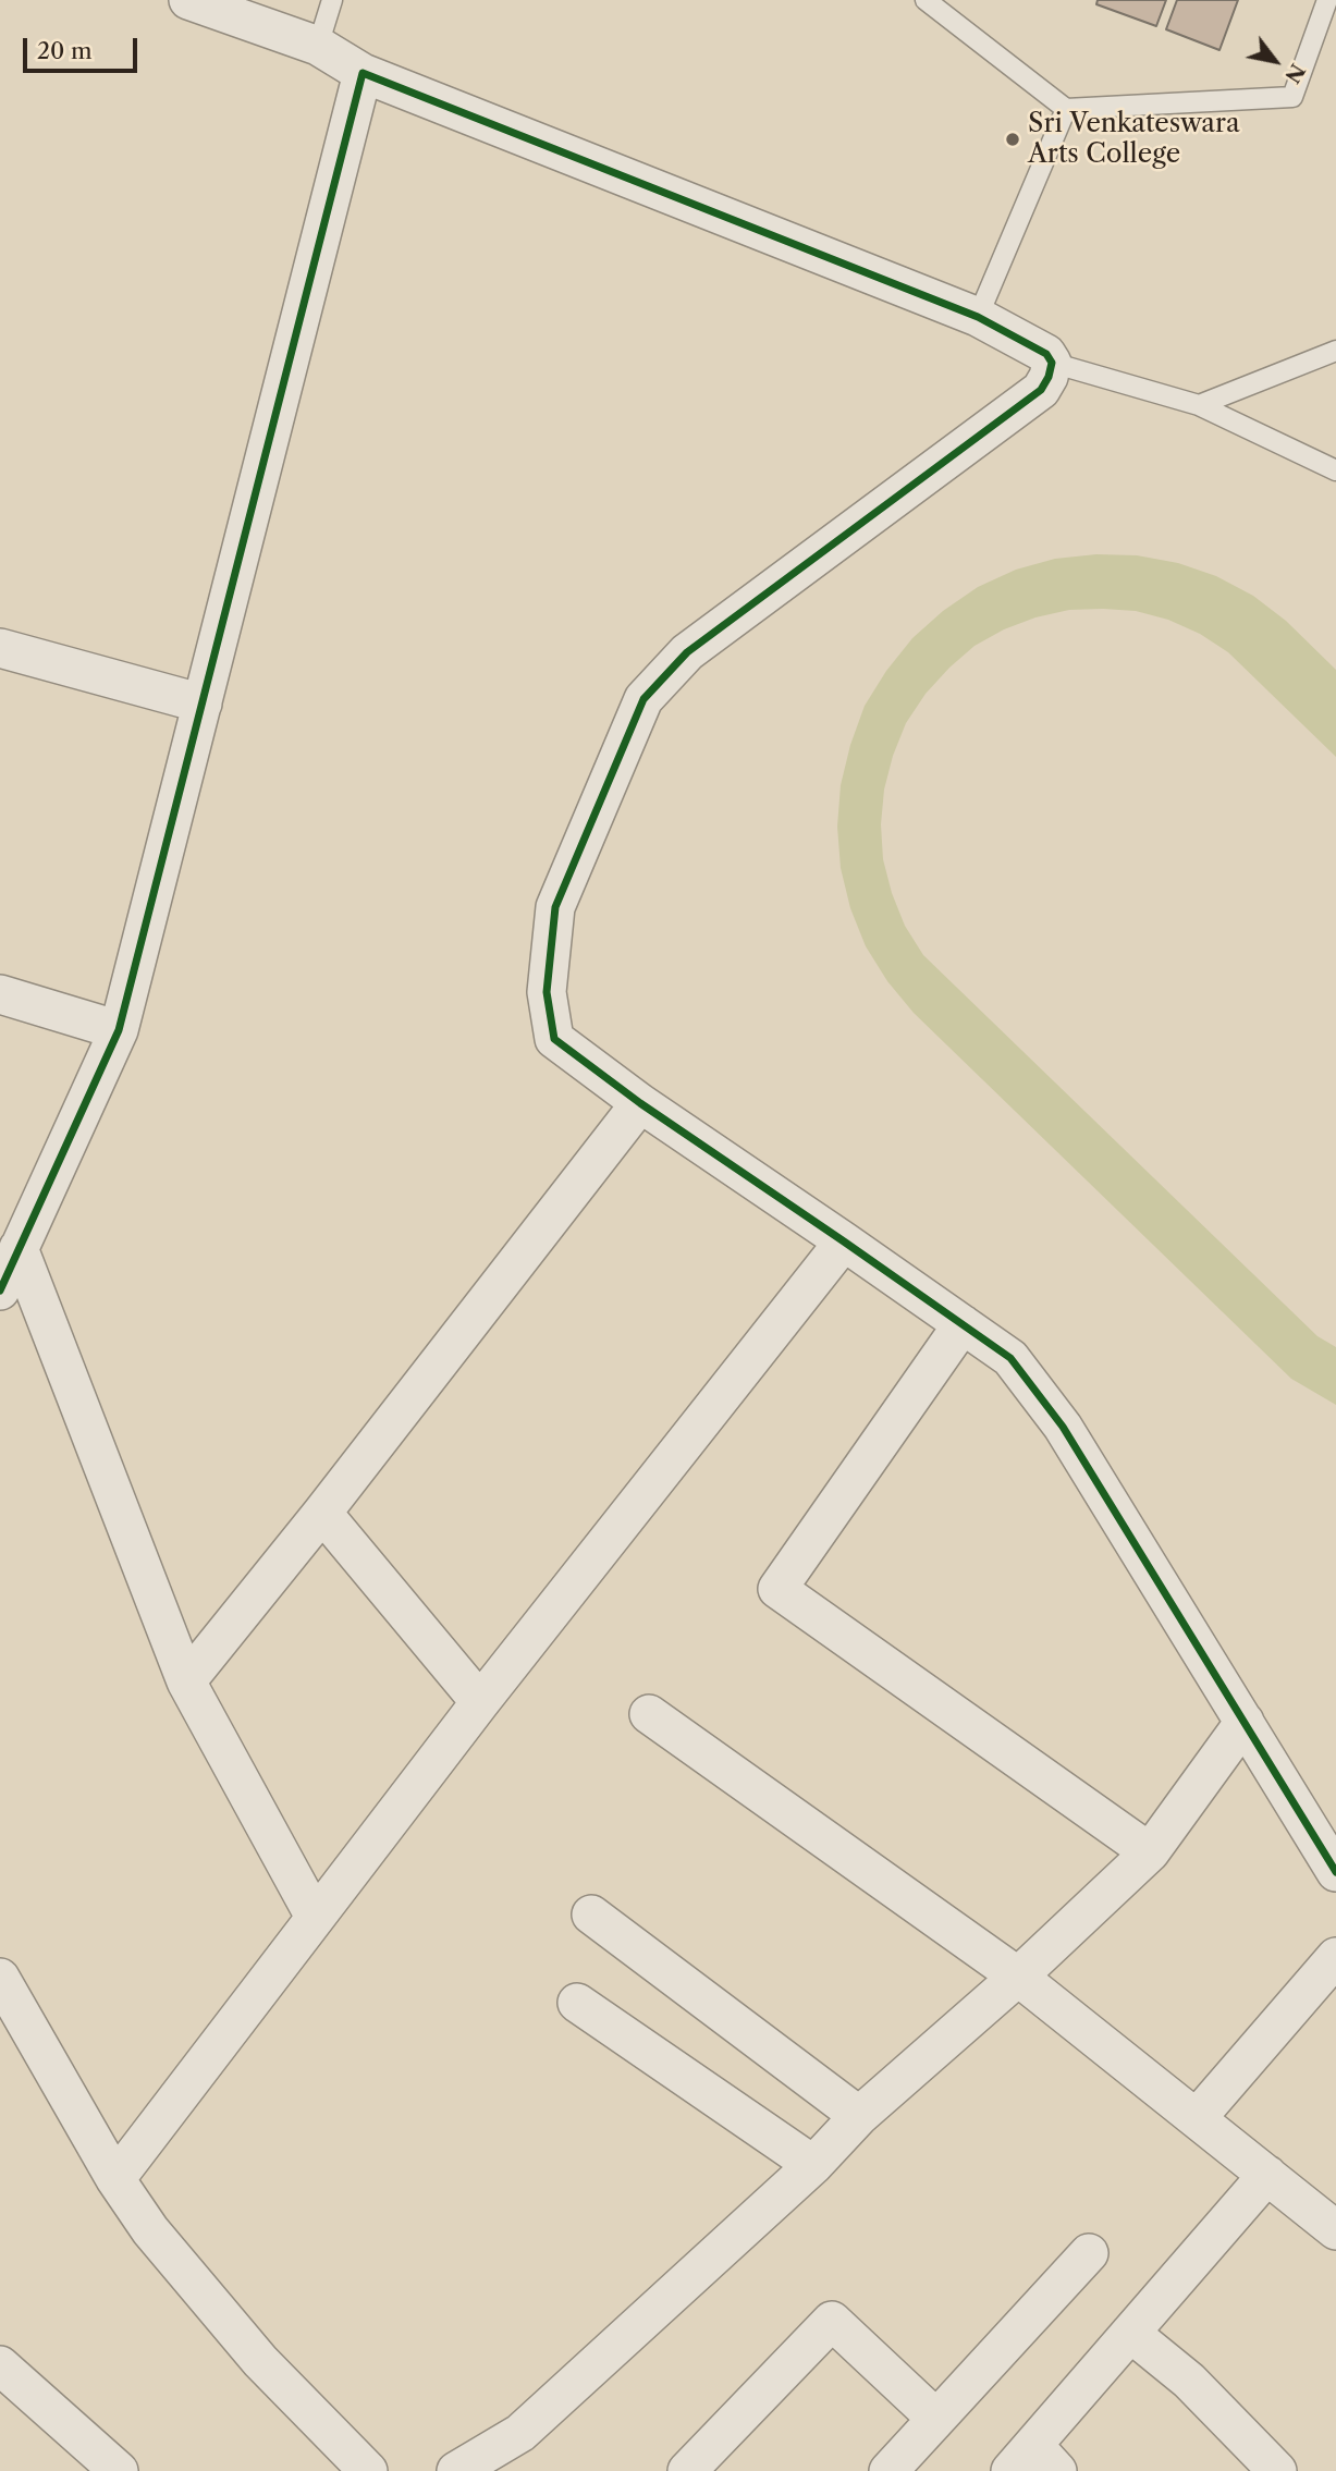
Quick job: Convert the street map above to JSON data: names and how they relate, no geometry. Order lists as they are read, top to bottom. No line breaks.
{"places":["Sri Venkateswara Arts College"],"scale_bar":"20 m","north":"bottom right"}
